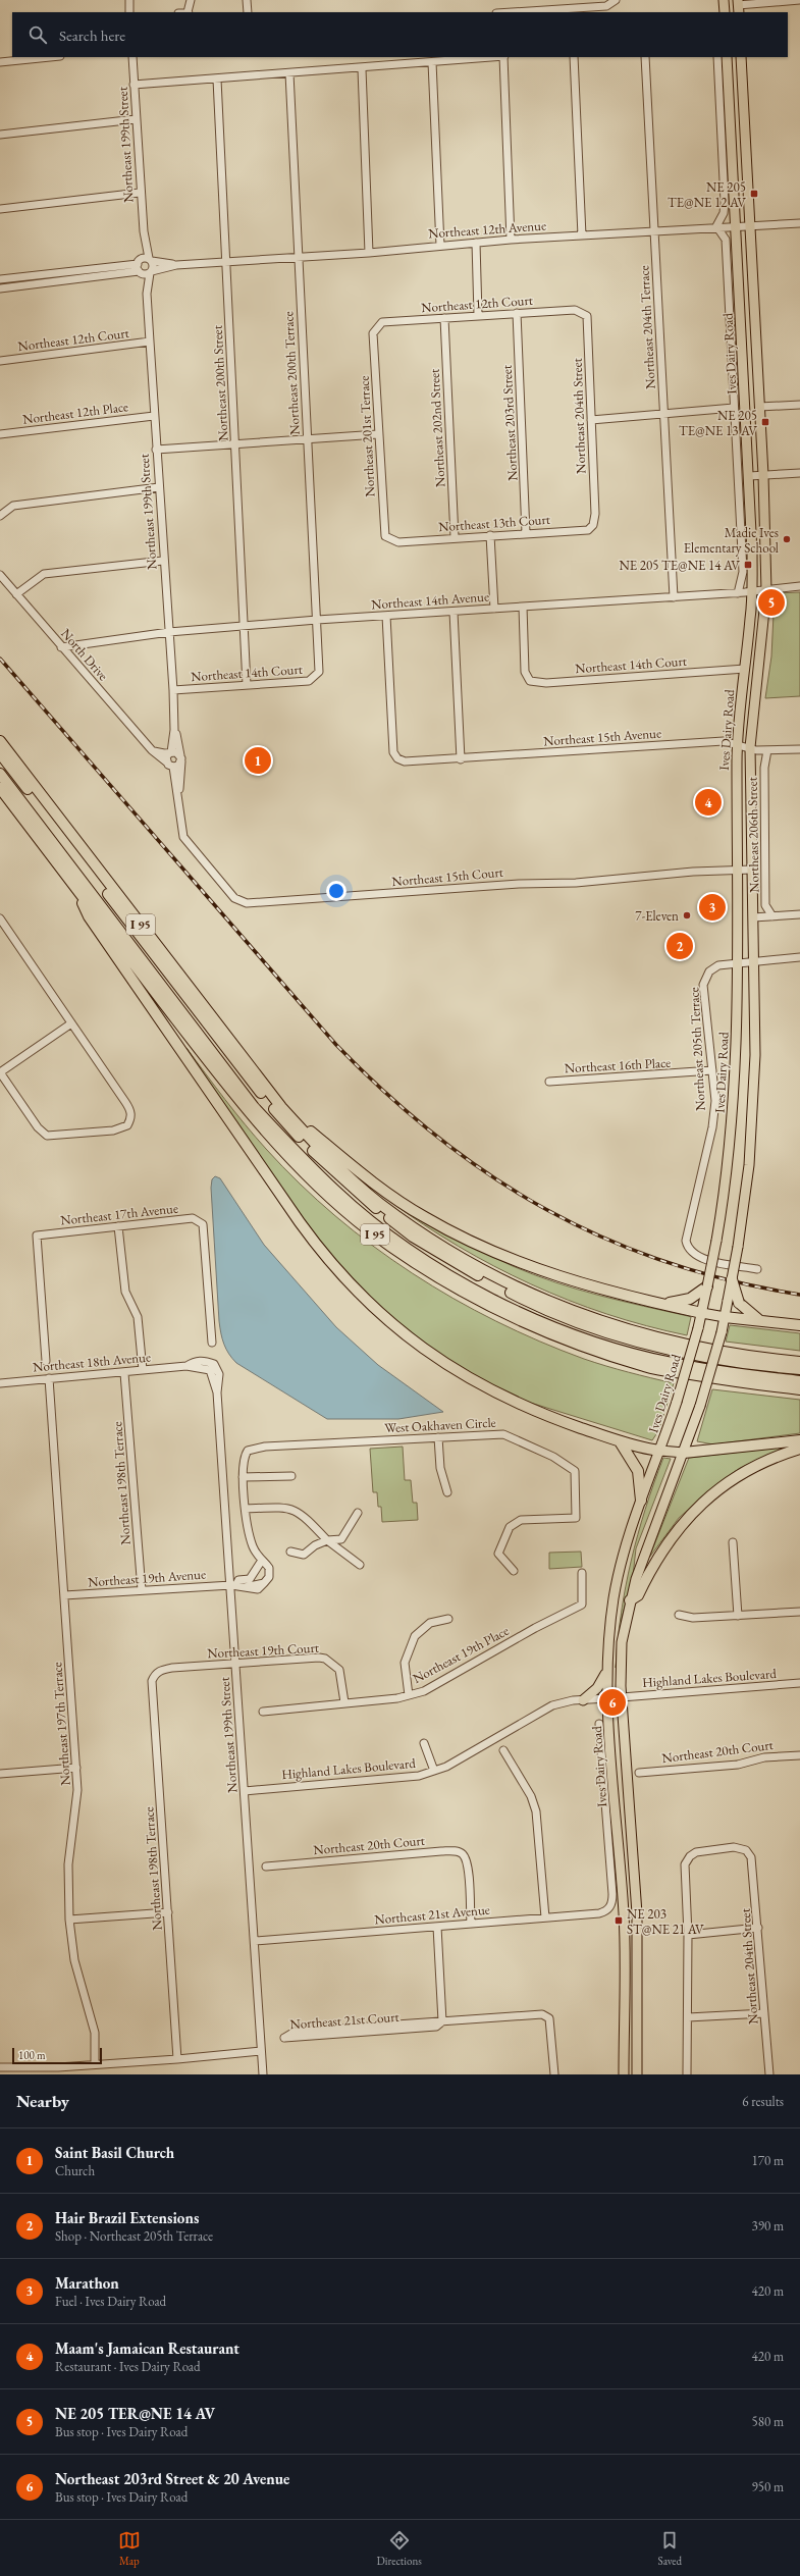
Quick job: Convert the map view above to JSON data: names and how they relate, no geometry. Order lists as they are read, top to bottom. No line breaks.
{"streets":{"highway":["I 95"],"main road":["Ives Dairy Road"],"street":["Northeast 199th Street","Northeast 12th Avenue","Northeast 12th Court","Northeast 204th Terrace","Northeast 200th Terrace","Northeast 200th Street","Northeast 12th Place","Northeast 204th Street","Northeast 203rd Street","Northeast 202nd Street","Northeast 201st Terrace","Northeast 13th Court","Northeast 14th Avenue","North Drive","Northeast 14th Court","Northeast 15th Avenue","Northeast 206th Street","Northeast 15th Court","Northeast 205th Terrace","Northeast 16th Place","Northeast 17th Avenue","Northeast 18th Avenue","West Oakhaven Circle","Northeast 198th Terrace","Northeast 19th Avenue","Northeast 19th Court","Northeast 19th Place","Highland Lakes Boulevard","Northeast 197th Terrace","Northeast 20th Court","Northeast 21st Avenue","Northeast 21st Court"]},"crossings":[["Northeast 199th Street","Northeast 12th Avenue"],["Northeast 199th Street","Northeast 12th Court"],["Northeast 199th Street","Northeast 12th Place"],["Northeast 199th Street","Northeast 14th Avenue"],["Northeast 199th Street","North Drive"],["Northeast 199th Street","Northeast 14th Court"],["Northeast 199th Street","Northeast 15th Court"],["Northeast 199th Street","Northeast 18th Avenue"],["Northeast 199th Street","West Oakhaven Circle"],["Northeast 199th Street","Northeast 19th Avenue"],["Northeast 199th Street","Northeast 19th Court"],["Northeast 199th Street","Highland Lakes Boulevard"],["Northeast 199th Street","Northeast 21st Avenue"],["Northeast 12th Avenue","Northeast 204th Terrace"],["Northeast 12th Avenue","Ives Dairy Road"],["Northeast 12th Avenue","Northeast 200th Terrace"],["Northeast 12th Avenue","Northeast 200th Street"],["Northeast 12th Court","Northeast 204th Street"],["Northeast 12th Court","Northeast 203rd Street"],["Northeast 12th Court","Northeast 202nd Street"],["Northeast 12th Court","Northeast 201st Terrace"],["Northeast 204th Terrace","Northeast 14th Avenue"],["Ives Dairy Road","Northeast 14th Avenue"],["Ives Dairy Road","Northeast 14th Court"],["Ives Dairy Road","Northeast 15th Avenue"],["Ives Dairy Road","Northeast 15th Court"],["Ives Dairy Road","Northeast 205th Terrace"],["Ives Dairy Road","Highland Lakes Boulevard"],["Northeast 200th Terrace","Northeast 14th Avenue"],["Northeast 200th Terrace","Northeast 14th Court"],["Northeast 200th Street","Northeast 14th Avenue"],["Northeast 200th Street","Northeast 14th Court"],["Northeast 204th Street","Northeast 13th Court"],["Northeast 203rd Street","Northeast 13th Court"],["Northeast 202nd Street","Northeast 13th Court"],["Northeast 201st Terrace","Northeast 13th Court"],["Northeast 14th Avenue","North Drive"],["Northeast 14th Avenue","Northeast 14th Court"],["Northeast 14th Avenue","Northeast 15th Avenue"],["Northeast 15th Avenue","Northeast 206th Street"],["Northeast 205th Terrace","Northeast 16th Place"],["Northeast 18th Avenue","Northeast 198th Terrace"],["Northeast 18th Avenue","Northeast 197th Terrace"],["West Oakhaven Circle","Northeast 19th Avenue"],["Northeast 198th Terrace","Northeast 19th Avenue"],["Northeast 198th Terrace","Northeast 19th Court"],["Northeast 19th Avenue","Northeast 197th Terrace"],["Northeast 19th Court","Northeast 19th Place"],["Northeast 20th Court","Northeast 21st Avenue"]],"places":{"transit":["NE 205 TE@NE 12 AV","NE 205 TE@NE 13 AV","NE 205 TE@NE 14 AV","NE 203 ST@NE 21 AV"],"other":["Madie Ives Elementary School","7-Eleven"]},"scale_bar":"100 m","page":{"search":"Search here","pins":["5","1","4","3","2","6"],"scale":"100 m","heading":["Nearby","6 results"],"list":[{"mark":"1","name":"Saint Basil Church","note":"Church","value":"170 m"},{"mark":"2","name":"Hair Brazil Extensions","note":"Shop · Northeast 205th Terrace","value":"390 m"},{"mark":"3","name":"Marathon","note":"Fuel · Ives Dairy Road","value":"420 m"},{"mark":"4","name":"Maam's Jamaican Restaurant","note":"Restaurant · Ives Dairy Road","value":"420 m"},{"mark":"5","name":"NE 205 TER@NE 14 AV","note":"Bus stop · Ives Dairy Road","value":"580 m"},{"mark":"6","name":"Northeast 203rd Street & 20 Avenue","note":"Bus stop · Ives Dairy Road","value":"950 m"}],"nav":["Map","Directions","Saved"]}}
